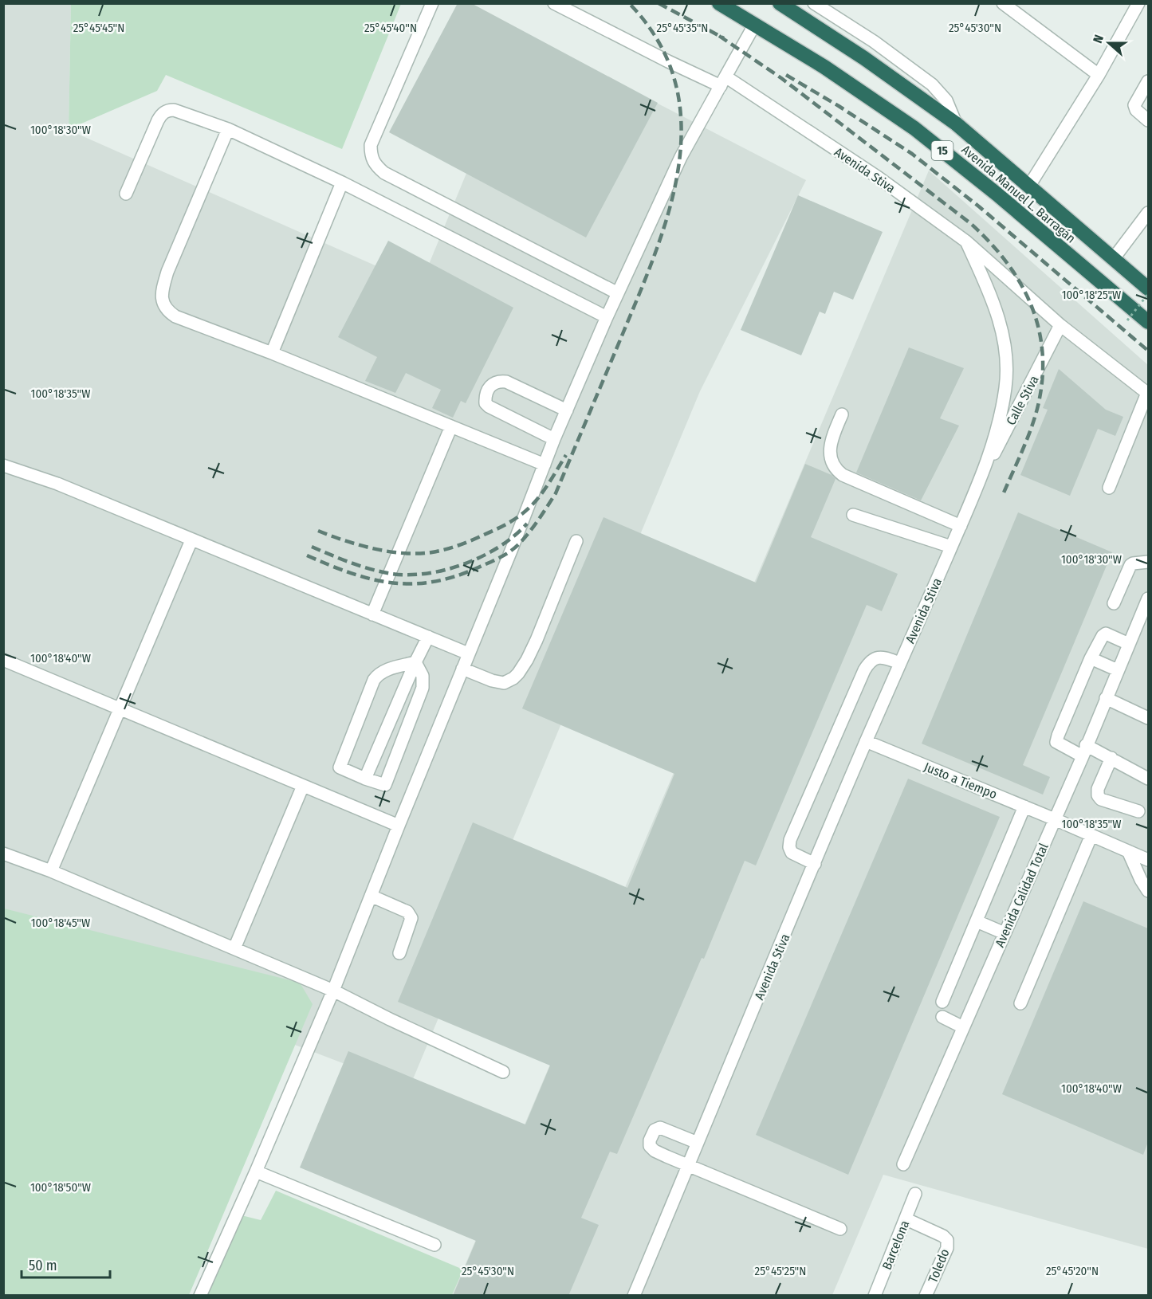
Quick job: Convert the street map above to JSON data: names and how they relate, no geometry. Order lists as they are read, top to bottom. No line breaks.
{"streets":{"highway":["15","Avenida Manuel L. Barragán"],"street":["Avenida Stiva","Calle Stiva","Justo a Tiempo","Avenida Calidad Total","Barcelona","Toledo"]},"crossings":[["Avenida Stiva","Calle Stiva"],["Avenida Stiva","Justo a Tiempo"],["Justo a Tiempo","Avenida Calidad Total"],["Barcelona","Toledo"]],"scale_bar":"50 m","north":"left","coordinates":["25°45'45\"N","25°45'40\"N","25°45'35\"N","25°45'30\"N","100°18'30\"W","100°18'25\"W","100°18'35\"W","100°18'40\"W","100°18'45\"W","100°18'50\"W","25°45'25\"N","25°45'20\"N"]}
